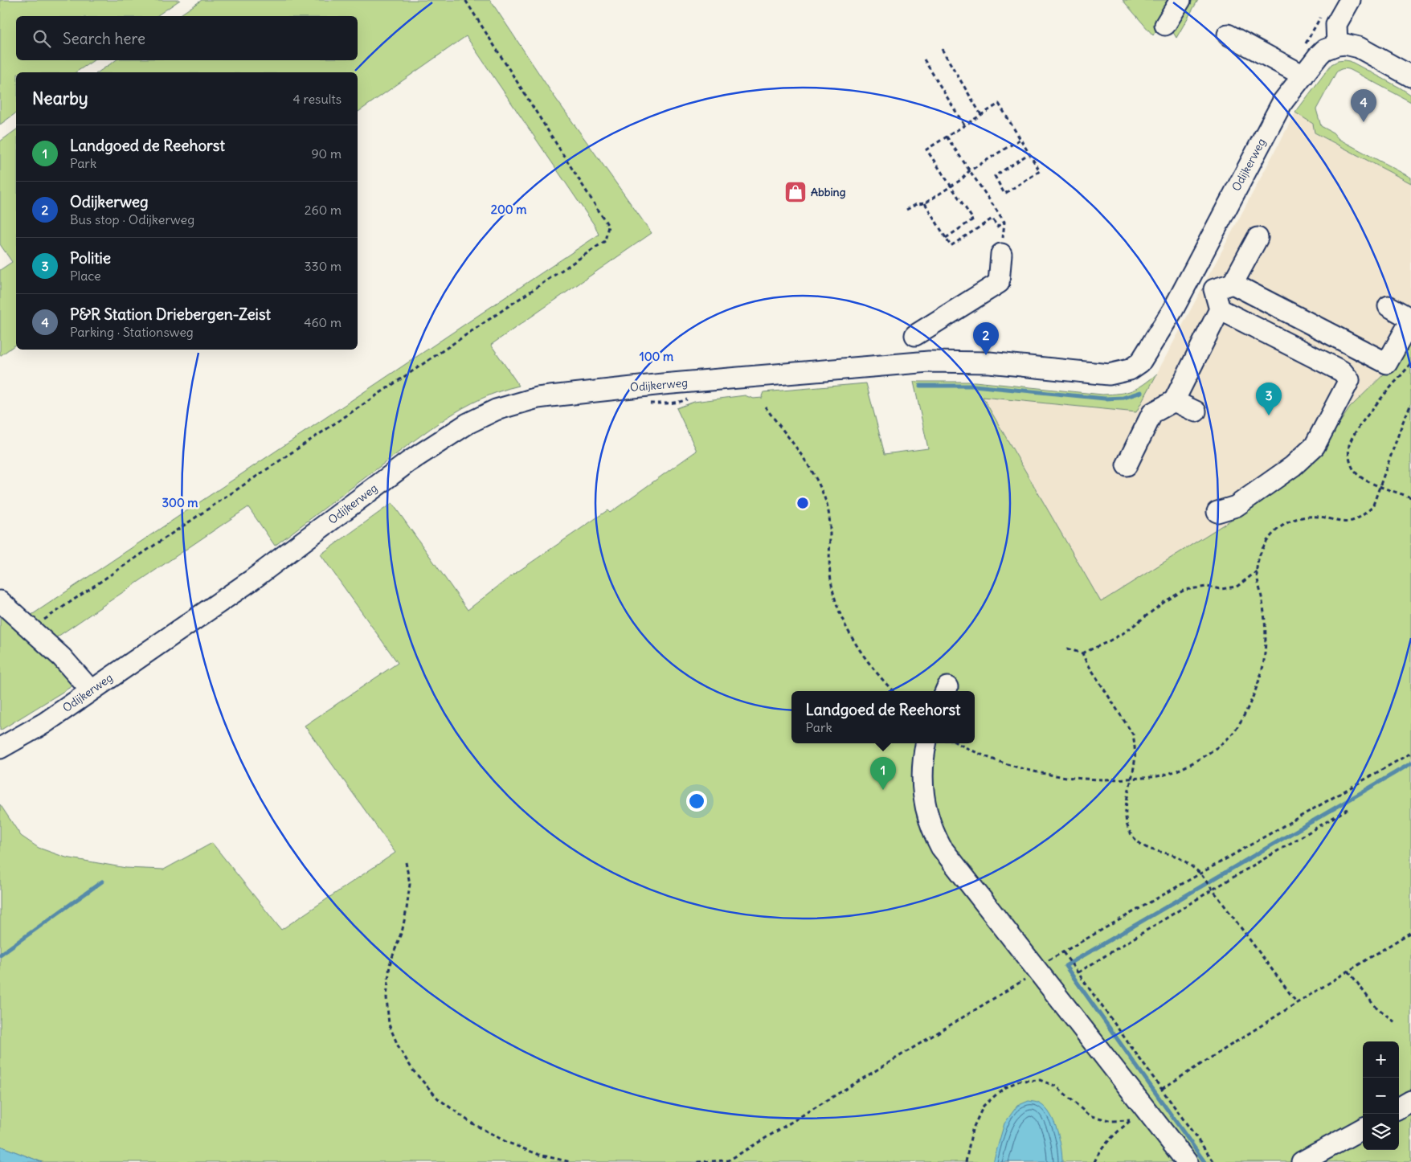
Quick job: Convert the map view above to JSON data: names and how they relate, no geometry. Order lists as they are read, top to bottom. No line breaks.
{"streets":{"street":["Odijkerweg"]},"places":{"shop":["Abbing"]},"page":{"search":"Search here","heading":["Nearby","4 results"],"pins":["4","2","3","1"],"list":[{"mark":"1","name":"Landgoed de Reehorst","note":"Park","value":"90 m"},{"mark":"2","name":"Odijkerweg","note":"Bus stop · Odijkerweg","value":"260 m"},{"mark":"3","name":"Politie","note":"Place","value":"330 m"},{"mark":"4","name":"P&R Station Driebergen-Zeist","note":"Parking · Stationsweg","value":"460 m"}],"popup":["Landgoed de Reehorst","Park"],"map_buttons":["+","−"]},"rings":["200 m","100 m","300 m"]}
